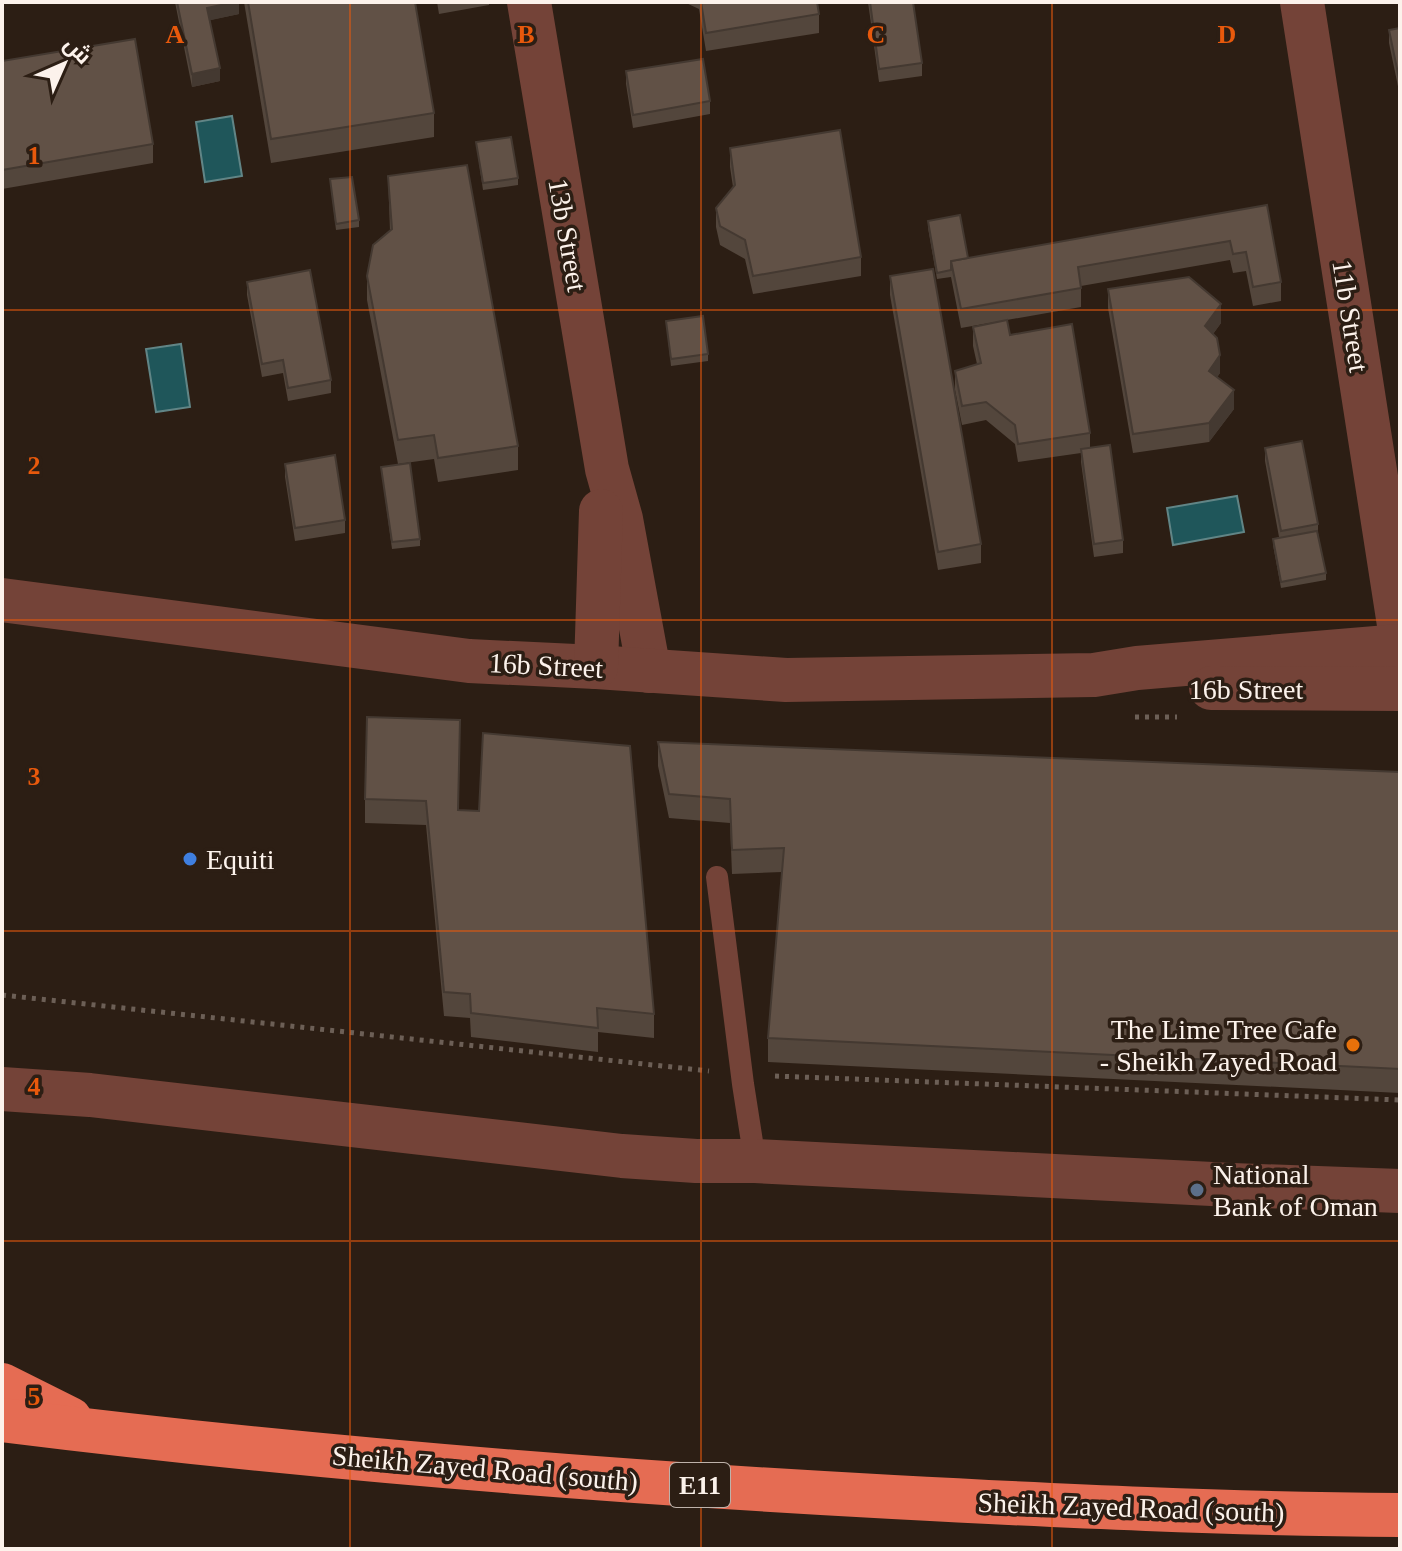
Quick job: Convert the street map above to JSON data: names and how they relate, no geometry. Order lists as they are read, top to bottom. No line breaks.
{"streets":{"highway":["Sheikh Zayed Road (south)","E11"],"street":["13b Street","11b Street","16b Street"]},"crossings":[["13b Street","16b Street"]],"places":["Equiti","The Lime Tree Cafe - Sheikh Zayed Road","National Bank of Oman"],"north":"top right","grid":{"columns":["A","B","C","D"],"rows":["1","2","3","4","5"]}}
